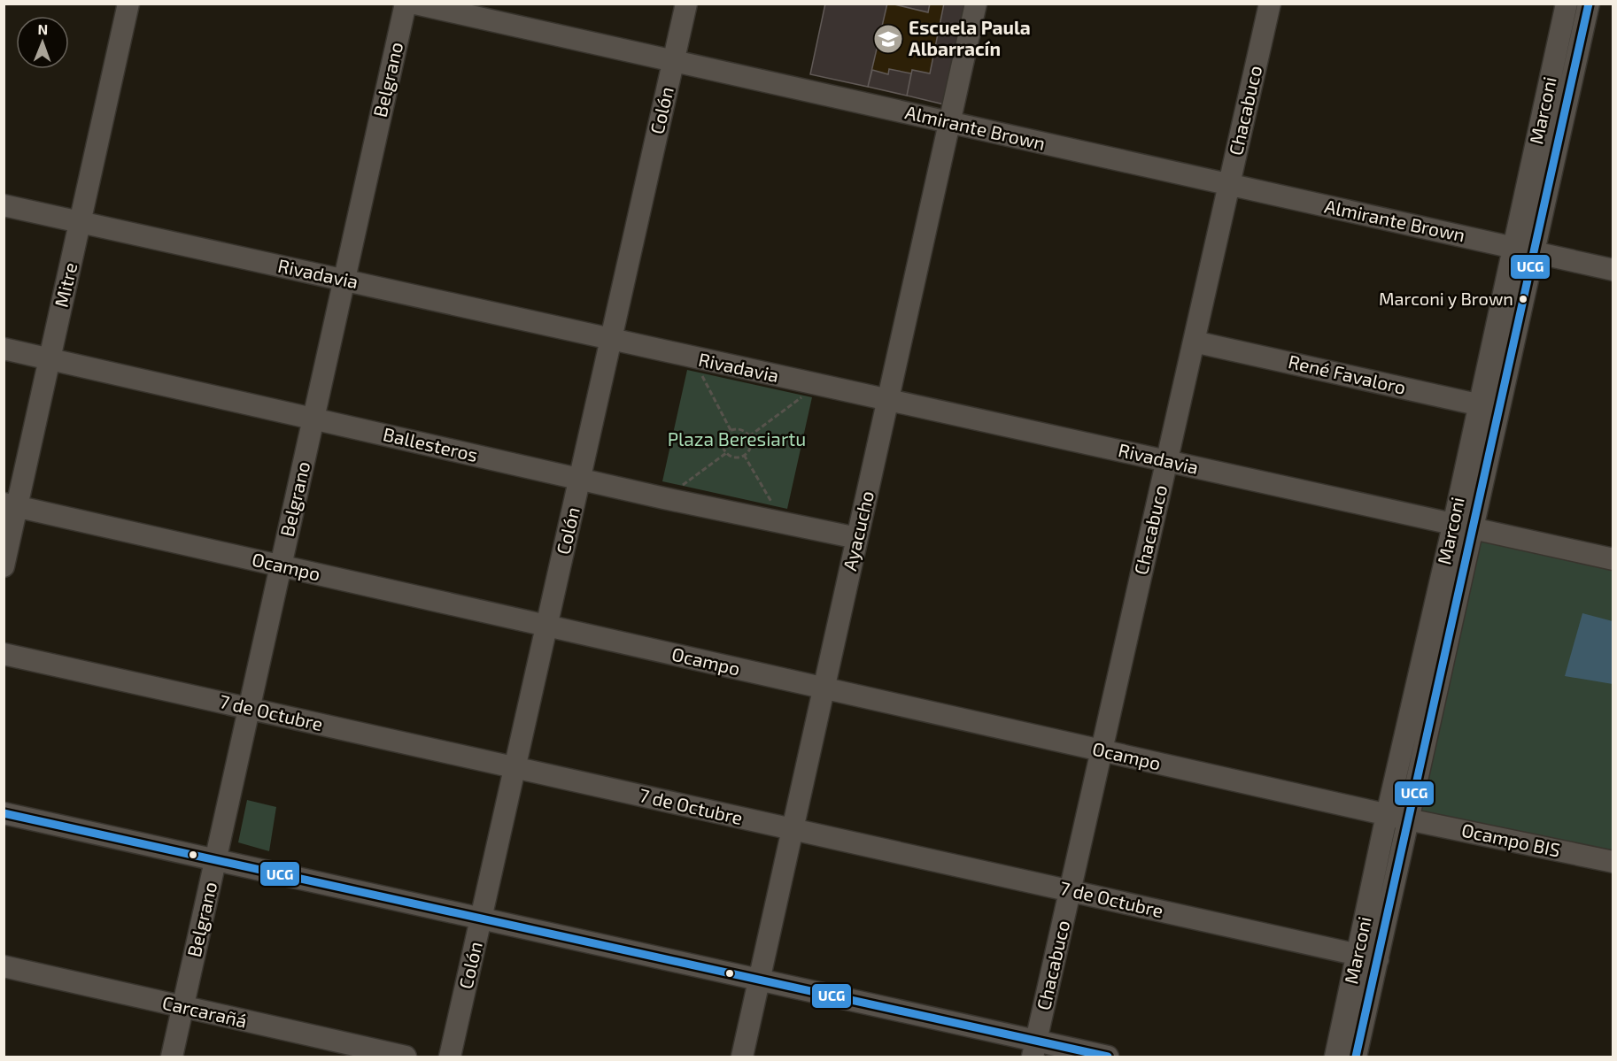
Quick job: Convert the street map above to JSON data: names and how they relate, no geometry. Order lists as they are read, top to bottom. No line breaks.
{"streets":{"street":["Belgrano","Colón","Chacabuco","Marconi","Almirante Brown","Rivadavia","Mitre","René Favaloro","Ballesteros","Ayacucho","Ocampo","7 de Octubre","Ocampo BIS","Carcarañá"]},"crossings":[["Belgrano","Rivadavia"],["Belgrano","Ballesteros"],["Belgrano","Ocampo"],["Belgrano","7 de Octubre"],["Belgrano","Carcarañá"],["Colón","Almirante Brown"],["Colón","Rivadavia"],["Colón","Ballesteros"],["Colón","Ocampo"],["Colón","7 de Octubre"],["Chacabuco","Almirante Brown"],["Chacabuco","Rivadavia"],["Chacabuco","René Favaloro"],["Chacabuco","Ocampo"],["Chacabuco","7 de Octubre"],["Marconi","Almirante Brown"],["Marconi","Rivadavia"],["Marconi","René Favaloro"],["Marconi","Ocampo"],["Marconi","7 de Octubre"],["Marconi","Ocampo BIS"],["Almirante Brown","Ayacucho"],["Rivadavia","Mitre"],["Rivadavia","Ayacucho"],["Mitre","Ballesteros"],["Mitre","Ocampo"],["Ballesteros","Ayacucho"],["Ayacucho","Ocampo"],["Ayacucho","7 de Octubre"],["Ocampo","Ocampo BIS"]],"parks":["Plaza Beresiartu"],"places":{"school or university":["Escuela Paula Albarracín"],"other":["Marconi y Brown"]},"lines":["transit line UCG"],"north":"top"}
